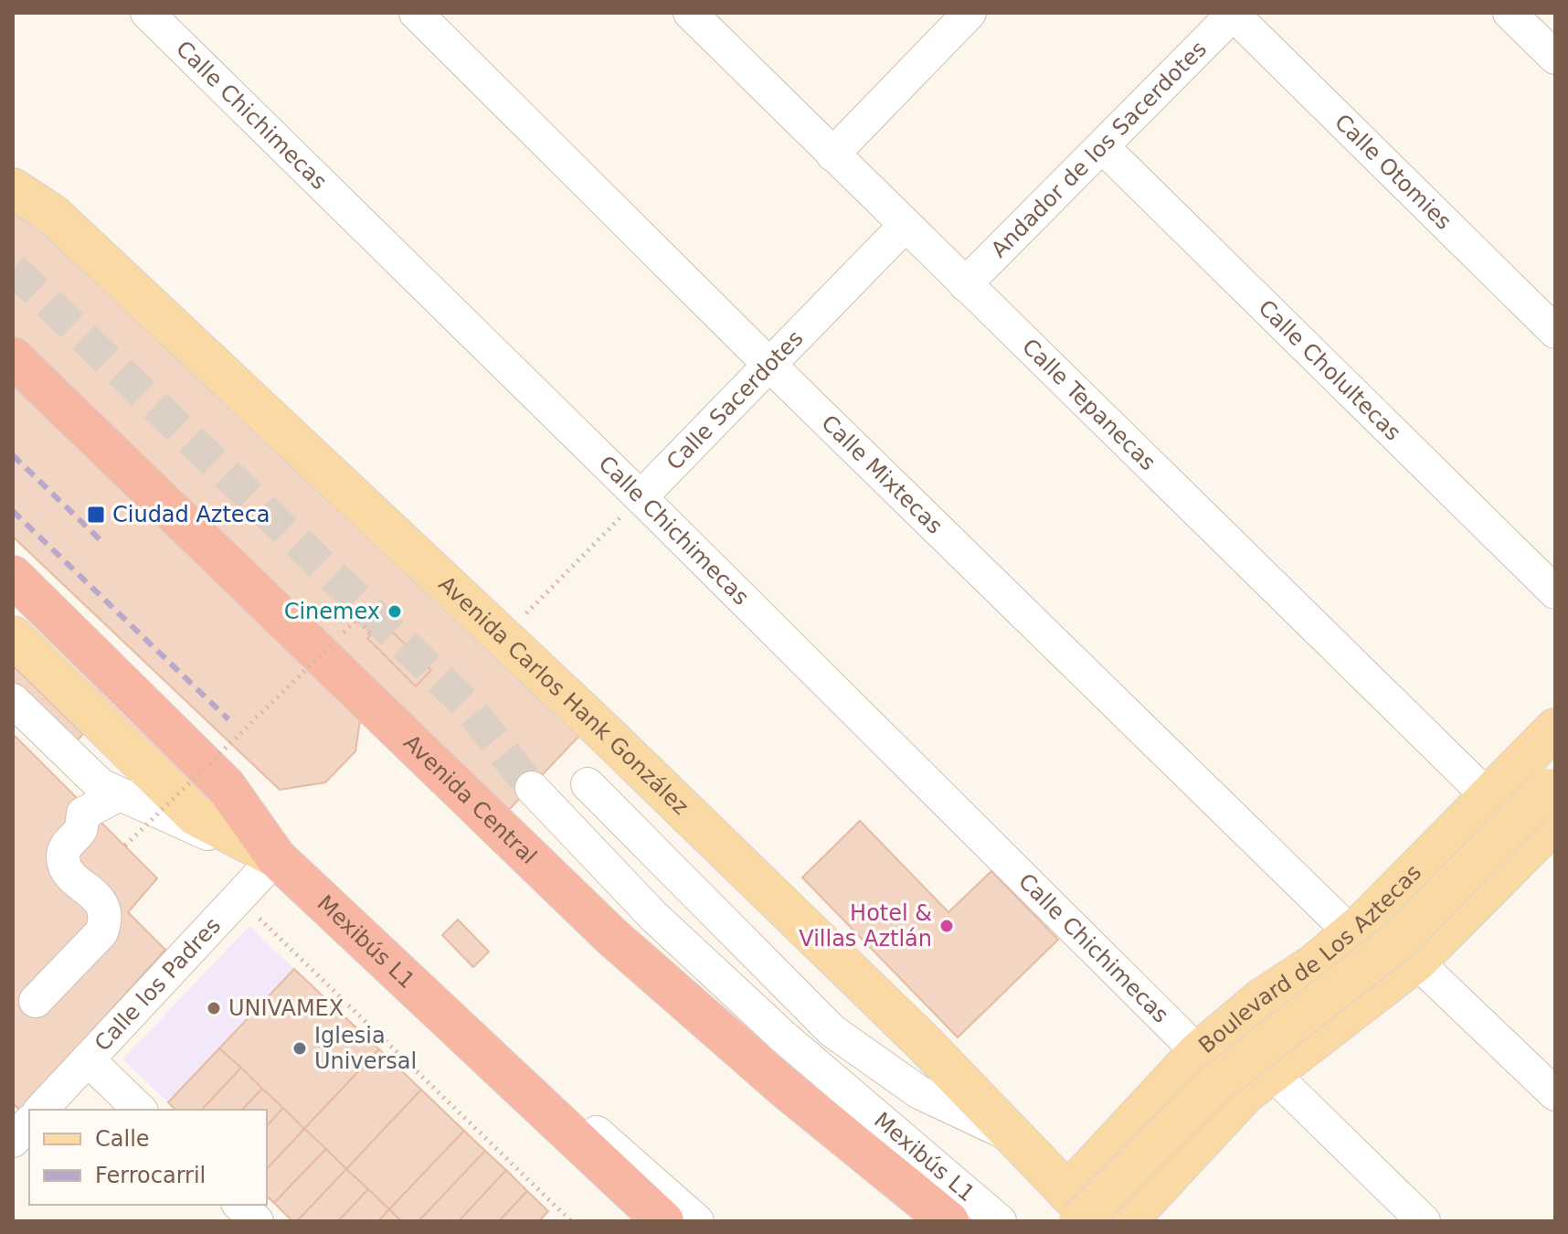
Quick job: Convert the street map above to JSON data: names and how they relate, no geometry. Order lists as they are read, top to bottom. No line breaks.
{"streets":{"highway":["Avenida Central"],"main road":["Avenida Carlos Hank González","Boulevard de Los Aztecas"],"street":["Calle Chichimecas","Andador de los Sacerdotes","Calle Otomies","Calle Cholultecas","Calle Sacerdotes","Calle Tepanecas","Calle Mixtecas","Mexibús L1","Calle los Padres"]},"crossings":[["Calle Chichimecas","Calle Sacerdotes"],["Calle Chichimecas","Boulevard de Los Aztecas"],["Andador de los Sacerdotes","Calle Otomies"],["Andador de los Sacerdotes","Calle Cholultecas"],["Andador de los Sacerdotes","Calle Tepanecas"],["Calle Sacerdotes","Calle Tepanecas"],["Calle Sacerdotes","Calle Mixtecas"],["Calle Tepanecas","Boulevard de Los Aztecas"],["Calle Mixtecas","Boulevard de Los Aztecas"],["Avenida Carlos Hank González","Boulevard de Los Aztecas"]],"places":{"transit":["Ciudad Azteca"],"other":["Cinemex","Hotel & Villas Aztlán","UNIVAMEX","Iglesia Universal"]},"legend":["Calle","Ferrocarril"]}
